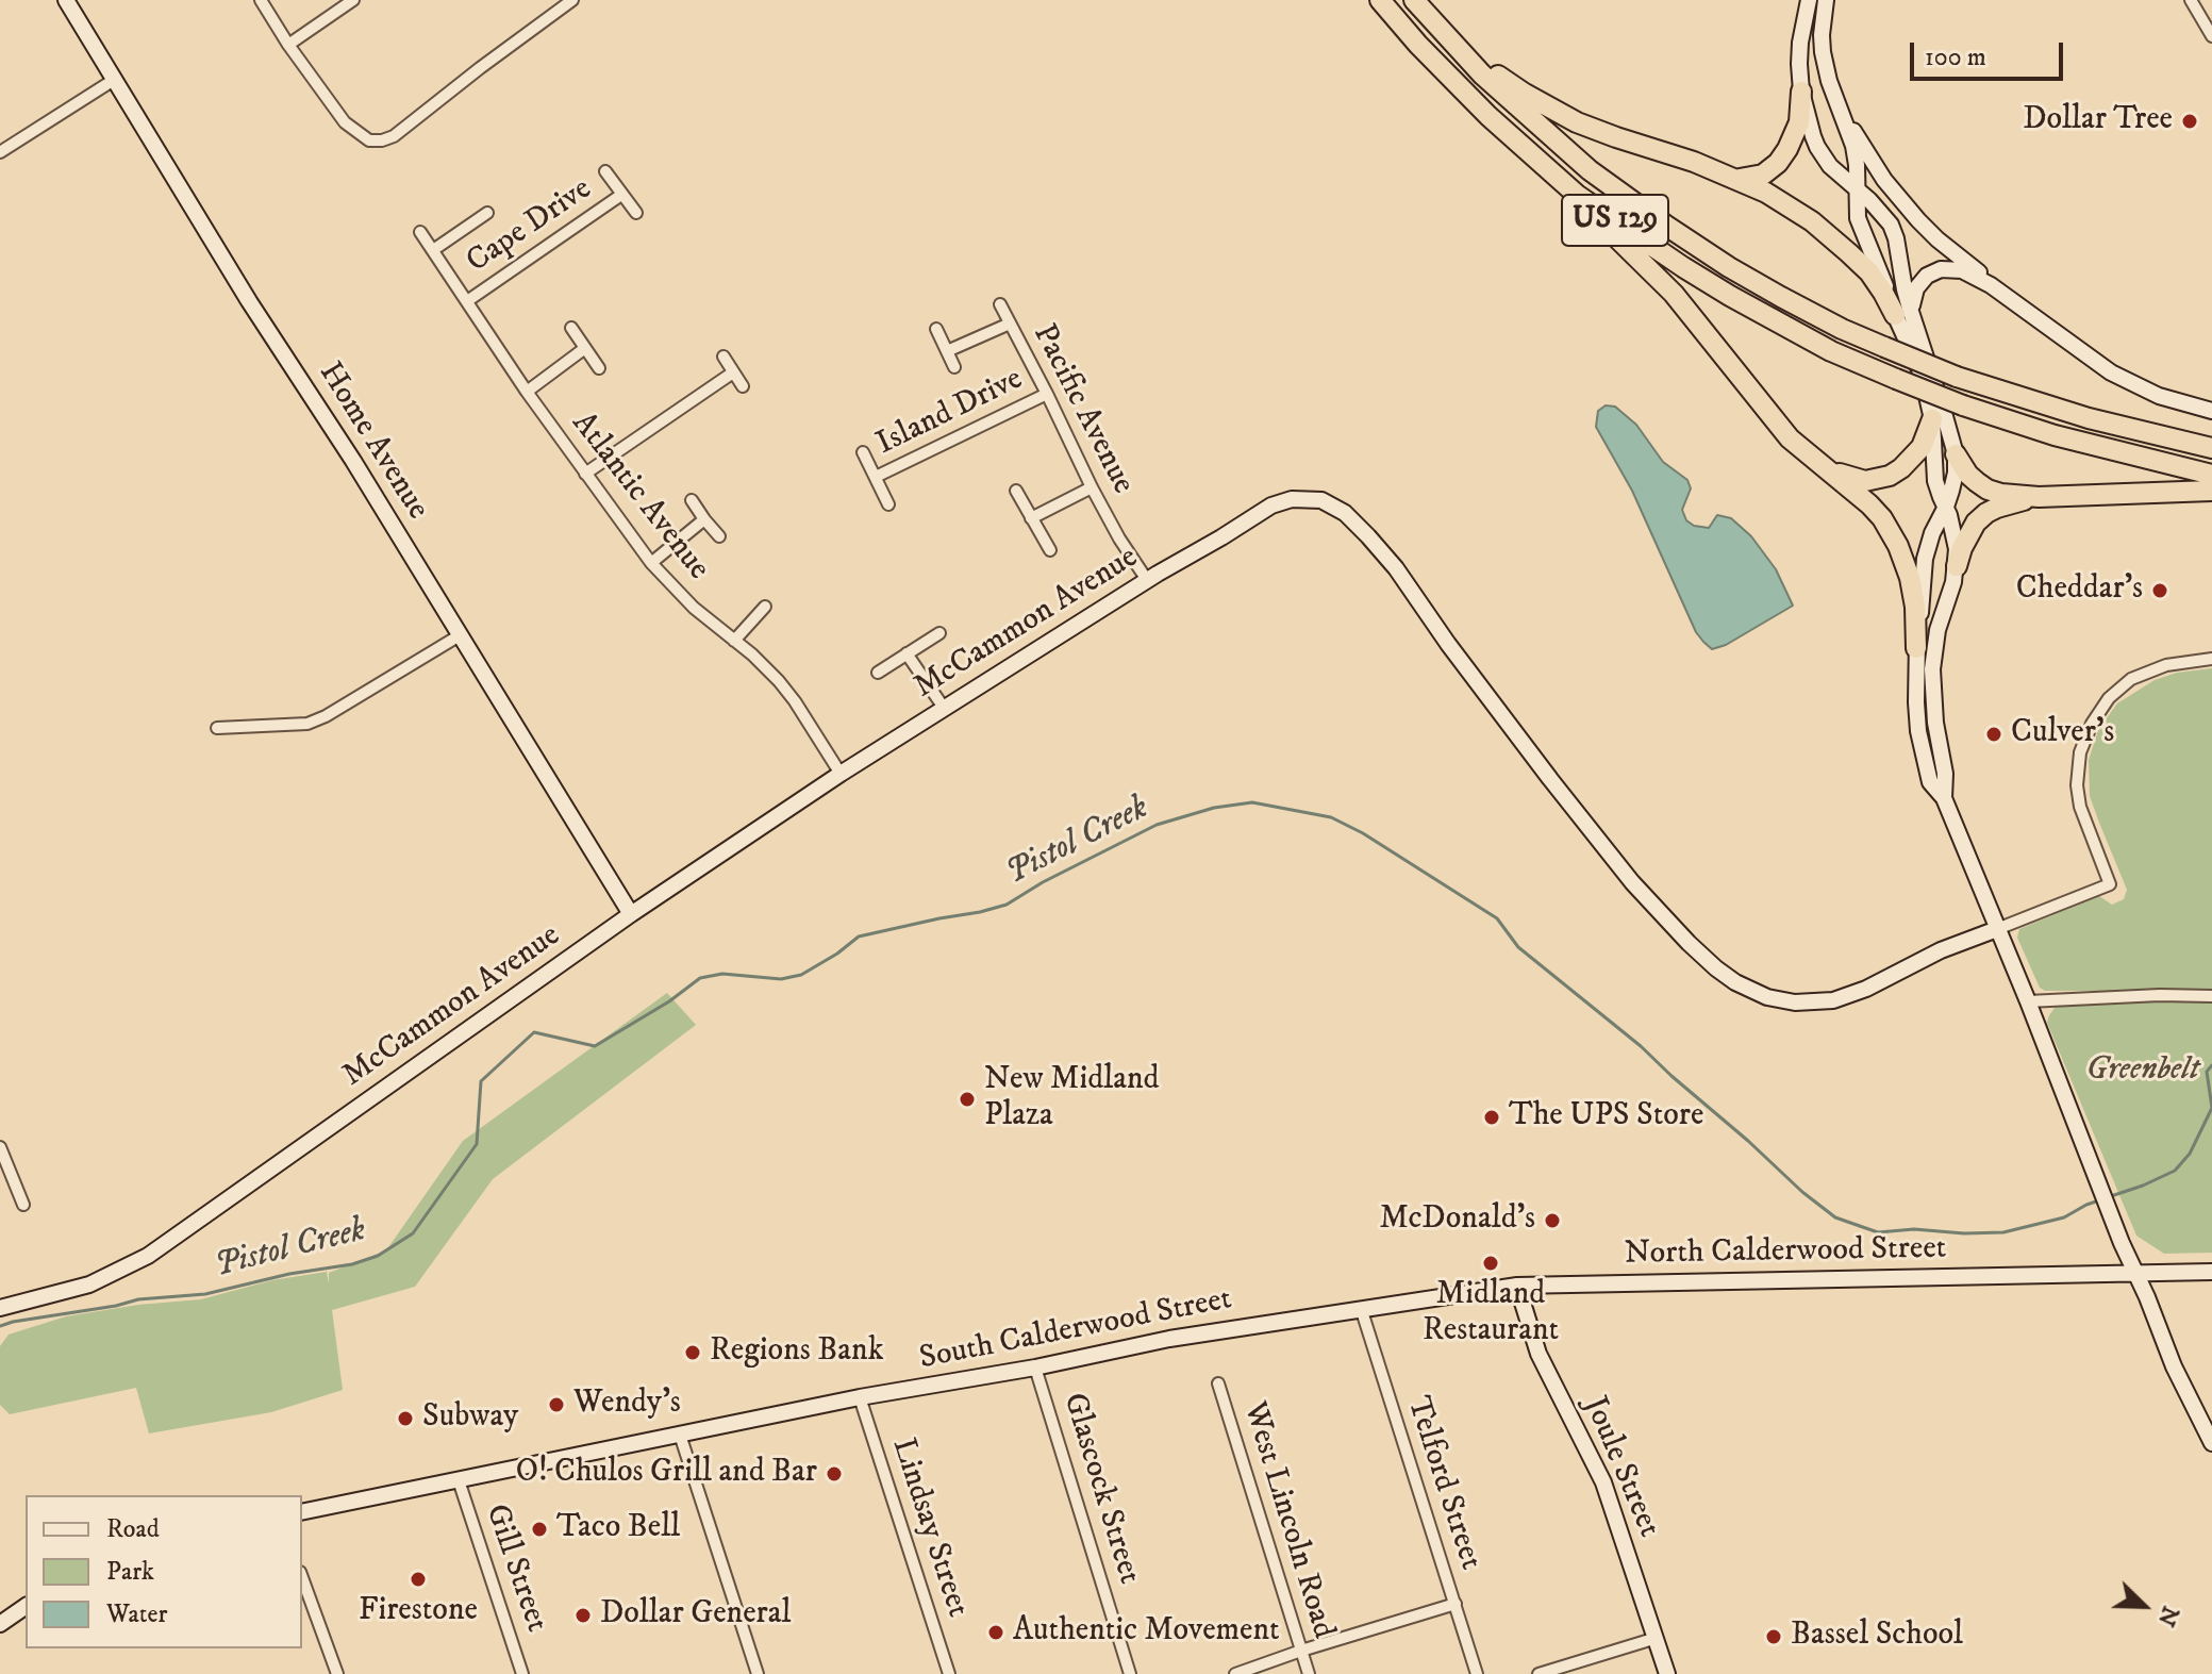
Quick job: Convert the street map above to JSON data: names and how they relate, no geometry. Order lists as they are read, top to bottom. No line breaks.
{"streets":{"highway":["US 129"],"main road":["Home Avenue","McCammon Avenue","North Calderwood Street","South Calderwood Street","Joule Street"],"street":["Cape Drive","Pacific Avenue","Island Drive","Atlantic Avenue","Telford Street","Glascock Street","West Lincoln Road","Lindsay Street","Gill Street"]},"crossings":[["Cape Drive","Atlantic Avenue"],["Pacific Avenue","Island Drive"],["Pacific Avenue","McCammon Avenue"],["Home Avenue","McCammon Avenue"],["Atlantic Avenue","McCammon Avenue"],["North Calderwood Street","South Calderwood Street"],["North Calderwood Street","Joule Street"],["North Calderwood Street","Telford Street"],["South Calderwood Street","Telford Street"],["South Calderwood Street","Glascock Street"],["South Calderwood Street","Lindsay Street"],["South Calderwood Street","Gill Street"]],"water":["Pistol Creek"],"parks":["Greenbelt"],"places":["Dollar Tree","Cheddar's","Culver's","New Midland Plaza","The UPS Store","McDonald's","Midland Restaurant","Regions Bank","Wendy's","Subway","O! Chulos Grill and Bar","Taco Bell","Firestone","Dollar General","Authentic Movement","Bassel School"],"legend":["Road","Park","Water"],"scale_bar":"100 m","north":"bottom right"}
